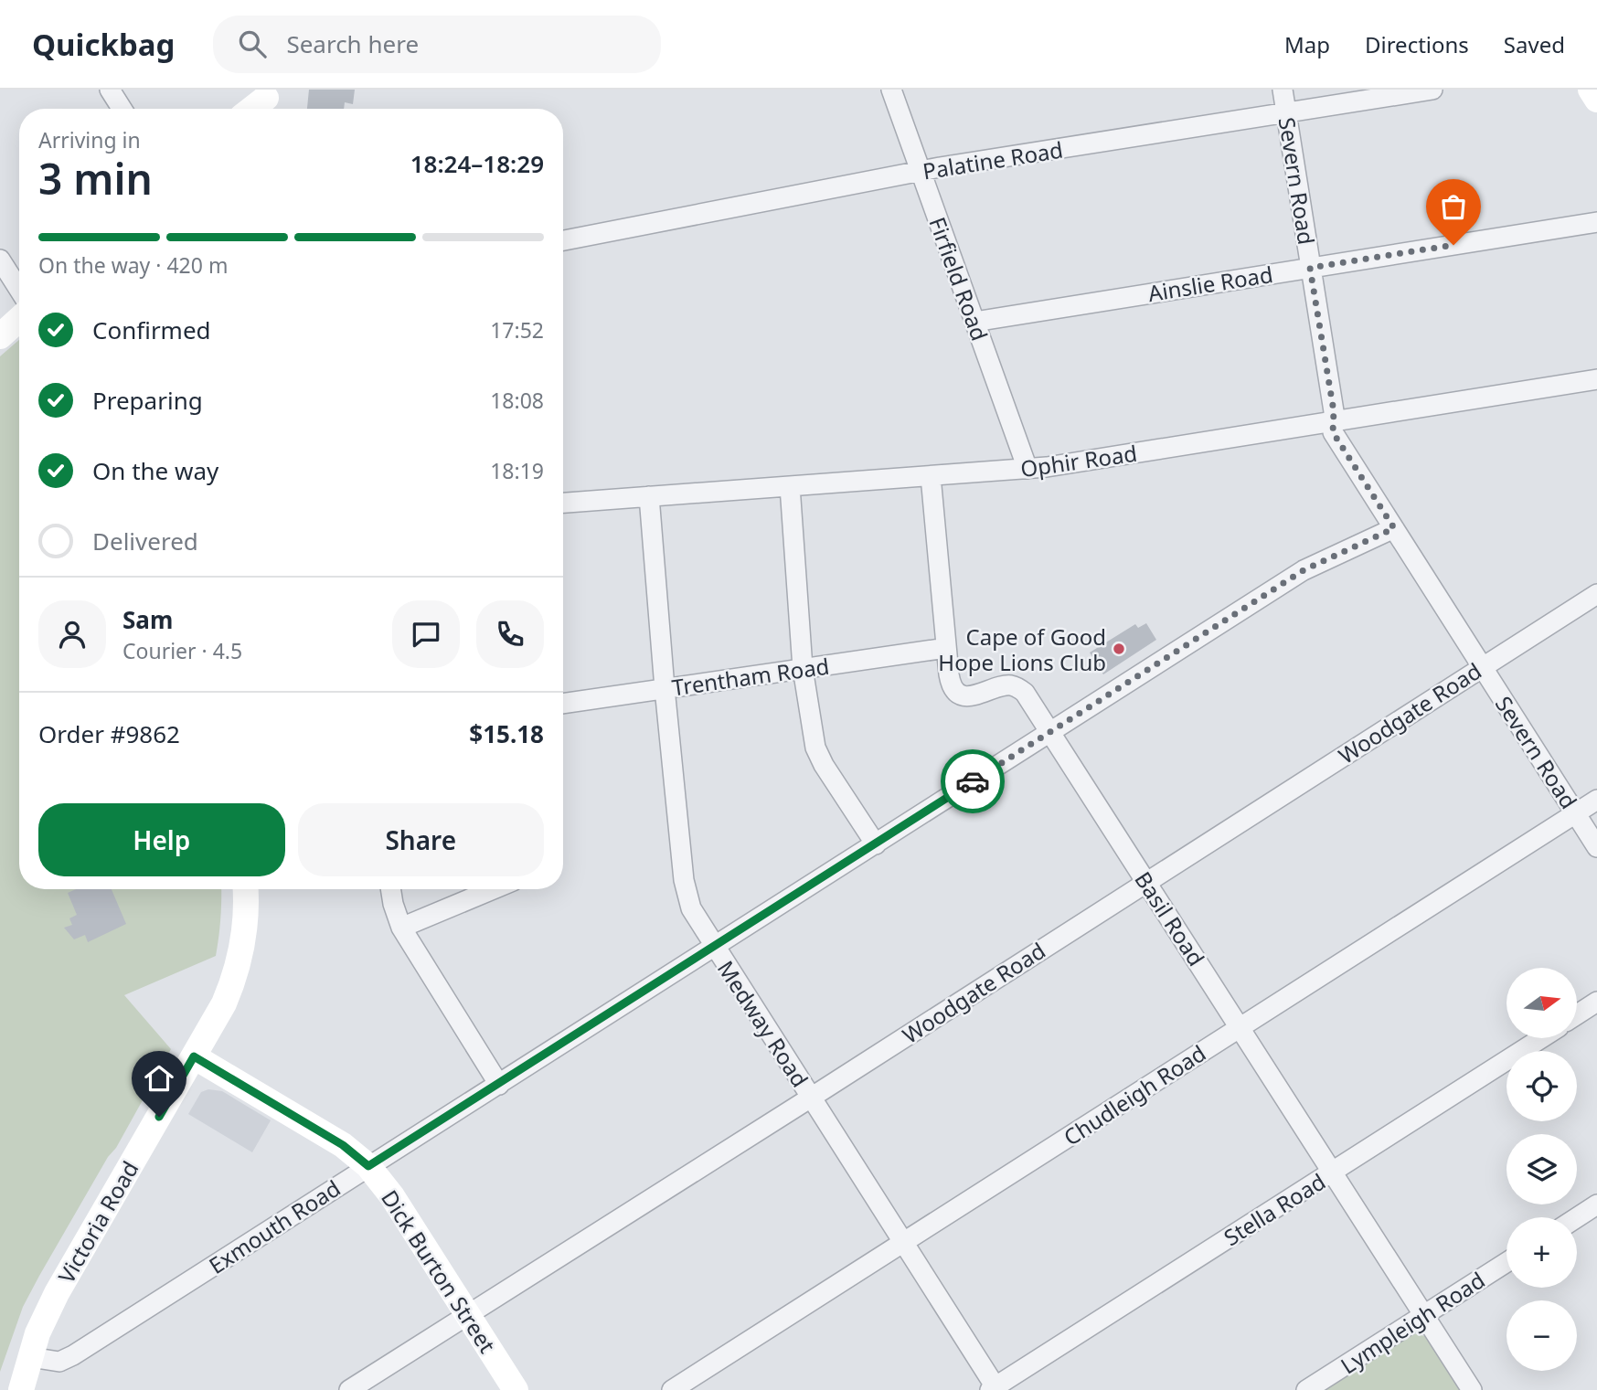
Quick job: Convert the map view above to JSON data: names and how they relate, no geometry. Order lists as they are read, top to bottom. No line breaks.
{"streets":{"street":["Palatine Road","Severn Road","Firfield Road","Ainslie Road","Ophir Road","Trentham Road","Woodgate Road","Basil Road","Medway Road","Chudleigh Road","Stella Road","Victoria Road","Exmouth Road","Dick Burton Street","Lympleigh Road"]},"crossings":[["Palatine Road","Severn Road"],["Palatine Road","Firfield Road"],["Severn Road","Ainslie Road"],["Severn Road","Ophir Road"],["Severn Road","Woodgate Road"],["Severn Road","Chudleigh Road"],["Severn Road","Exmouth Road"],["Firfield Road","Ainslie Road"],["Firfield Road","Ophir Road"],["Ophir Road","Basil Road"],["Ophir Road","Medway Road"],["Trentham Road","Basil Road"],["Trentham Road","Medway Road"],["Woodgate Road","Basil Road"],["Woodgate Road","Medway Road"],["Woodgate Road","Dick Burton Street"],["Basil Road","Chudleigh Road"],["Basil Road","Stella Road"],["Basil Road","Exmouth Road"],["Basil Road","Lympleigh Road"],["Medway Road","Chudleigh Road"],["Medway Road","Stella Road"],["Medway Road","Exmouth Road"],["Victoria Road","Exmouth Road"],["Victoria Road","Dick Burton Street"],["Exmouth Road","Dick Burton Street"]],"places":["Cape of Good Hope Lions Club"],"north":"right","page":{"header":"Quickbag","search":"Search here","nav":["Map","Directions","Saved"],"heading":["3 min","Arriving in","18:24–18:29"],"panel":["Sam","Courier · 4.5","Order #9862","$15.18"],"bar":"On the way · 420 m","list":[["Confirmed","17:52"],["Preparing","18:08"],["On the way","18:19"],"Delivered"],"buttons":["Help","Share"],"map_buttons":["+","−"]}}
